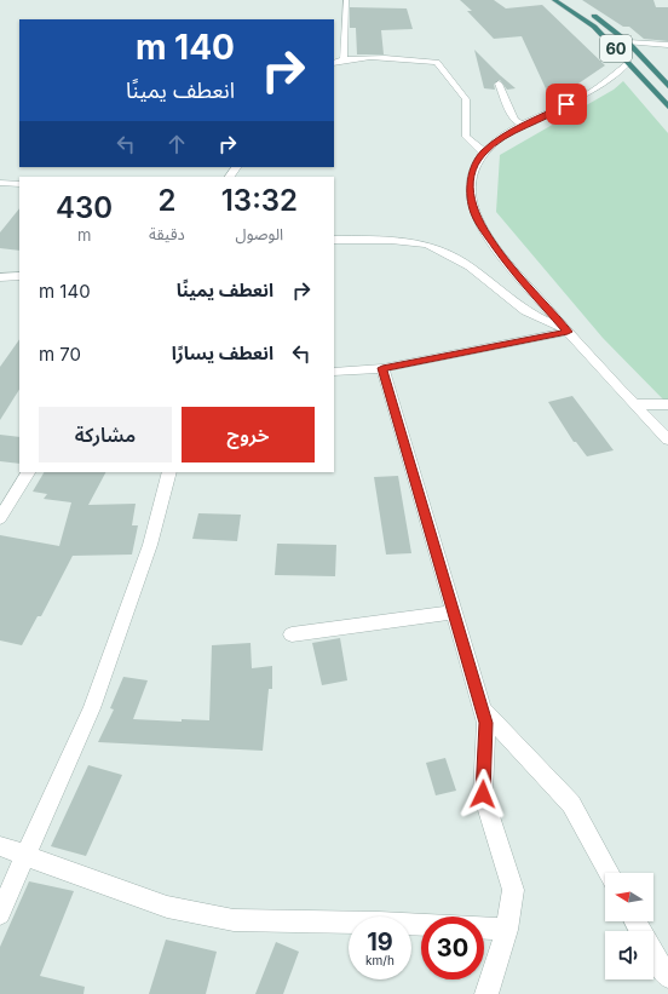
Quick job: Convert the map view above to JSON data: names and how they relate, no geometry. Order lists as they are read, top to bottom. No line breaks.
{"streets":{"highway":["60"]},"north":"left","page":{"turn":["140 m","انعطف يمينًا"],"eta":["13:32","الوصول","2","دقيقة","430","m"],"list":[{"name":"انعطف يمينًا","value":"140 m"},{"name":"انعطف يسارًا","value":"70 m"}],"buttons":["خروج","مشاركة"],"speed":"19 km/h","limit":"30"}}
